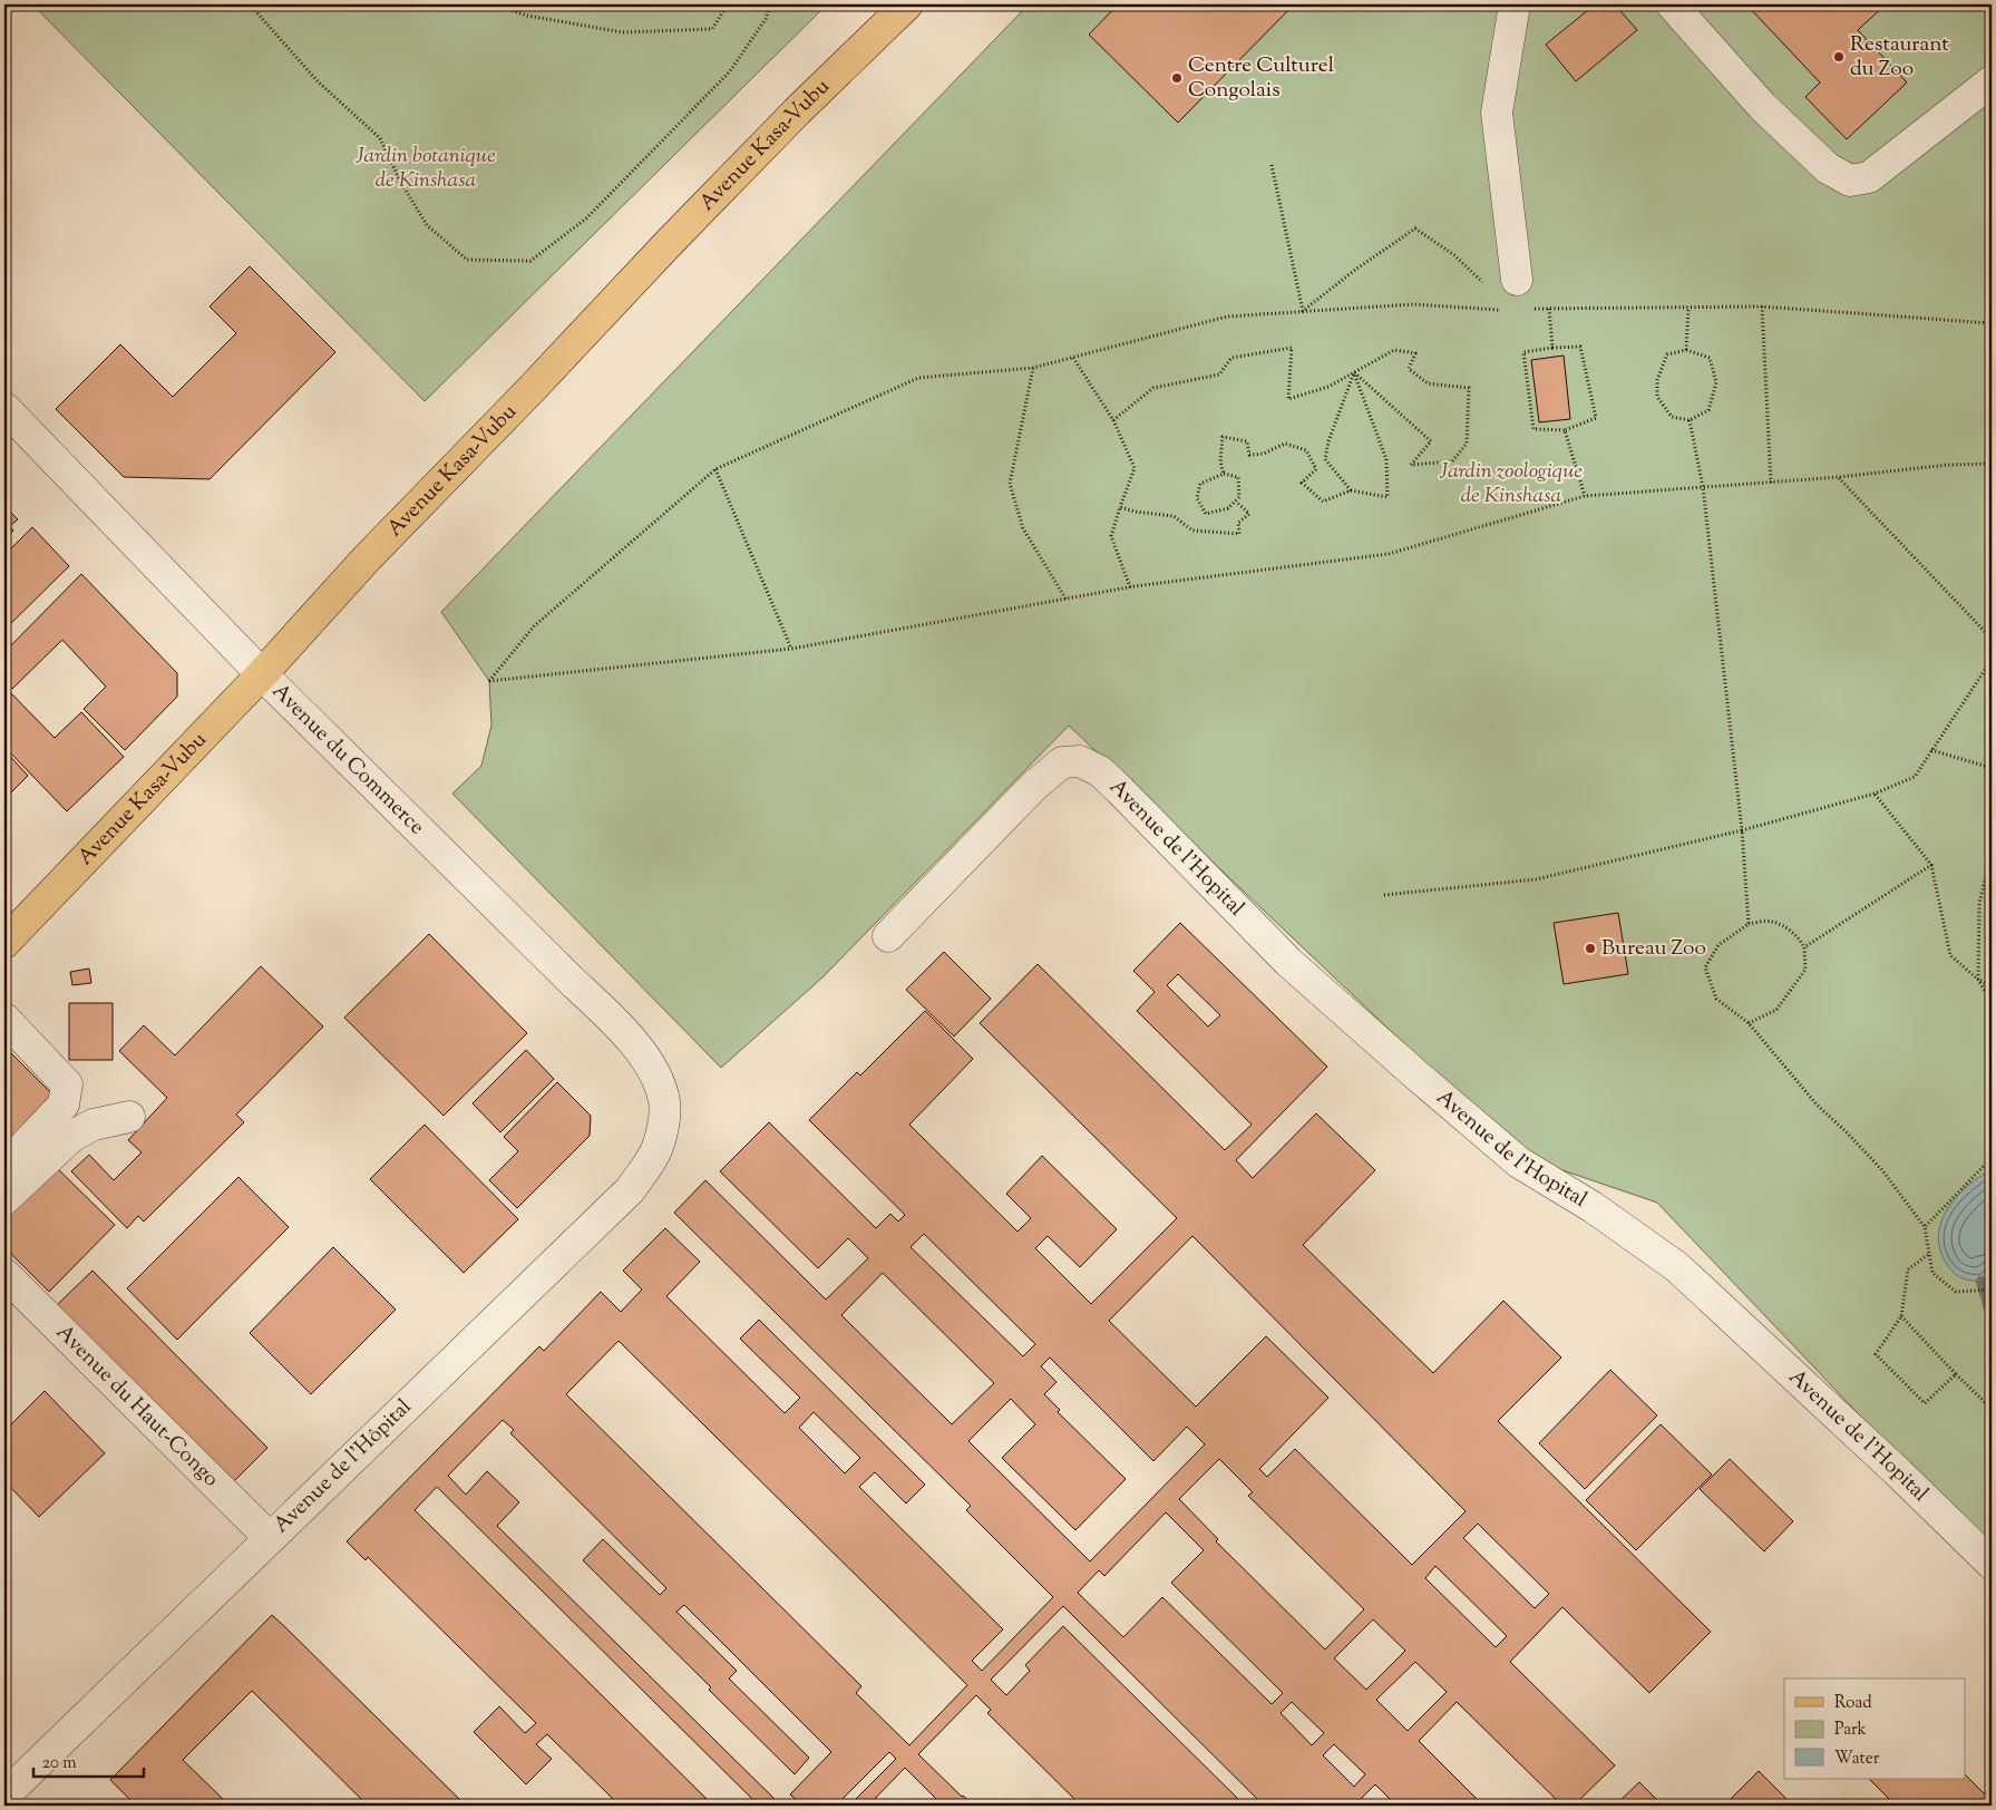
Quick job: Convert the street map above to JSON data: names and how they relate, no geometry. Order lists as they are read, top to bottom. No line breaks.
{"streets":{"main road":["Avenue Kasa-Vubu"],"street":["Avenue du Commerce","Avenue de l'Hopital","Avenue du Haut-Congo","Avenue de l’Hôpital"]},"crossings":[["Avenue Kasa-Vubu","Avenue du Commerce"],["Avenue du Commerce","Avenue de l’Hôpital"],["Avenue du Haut-Congo","Avenue de l’Hôpital"]],"parks":["Jardin botanique de Kinshasa","Jardin zoologique de Kinshasa"],"places":["Restaurant du Zoo","Centre Culturel Congolais","Bureau Zoo"],"legend":["Road","Park","Water"],"scale_bar":"20 m"}
